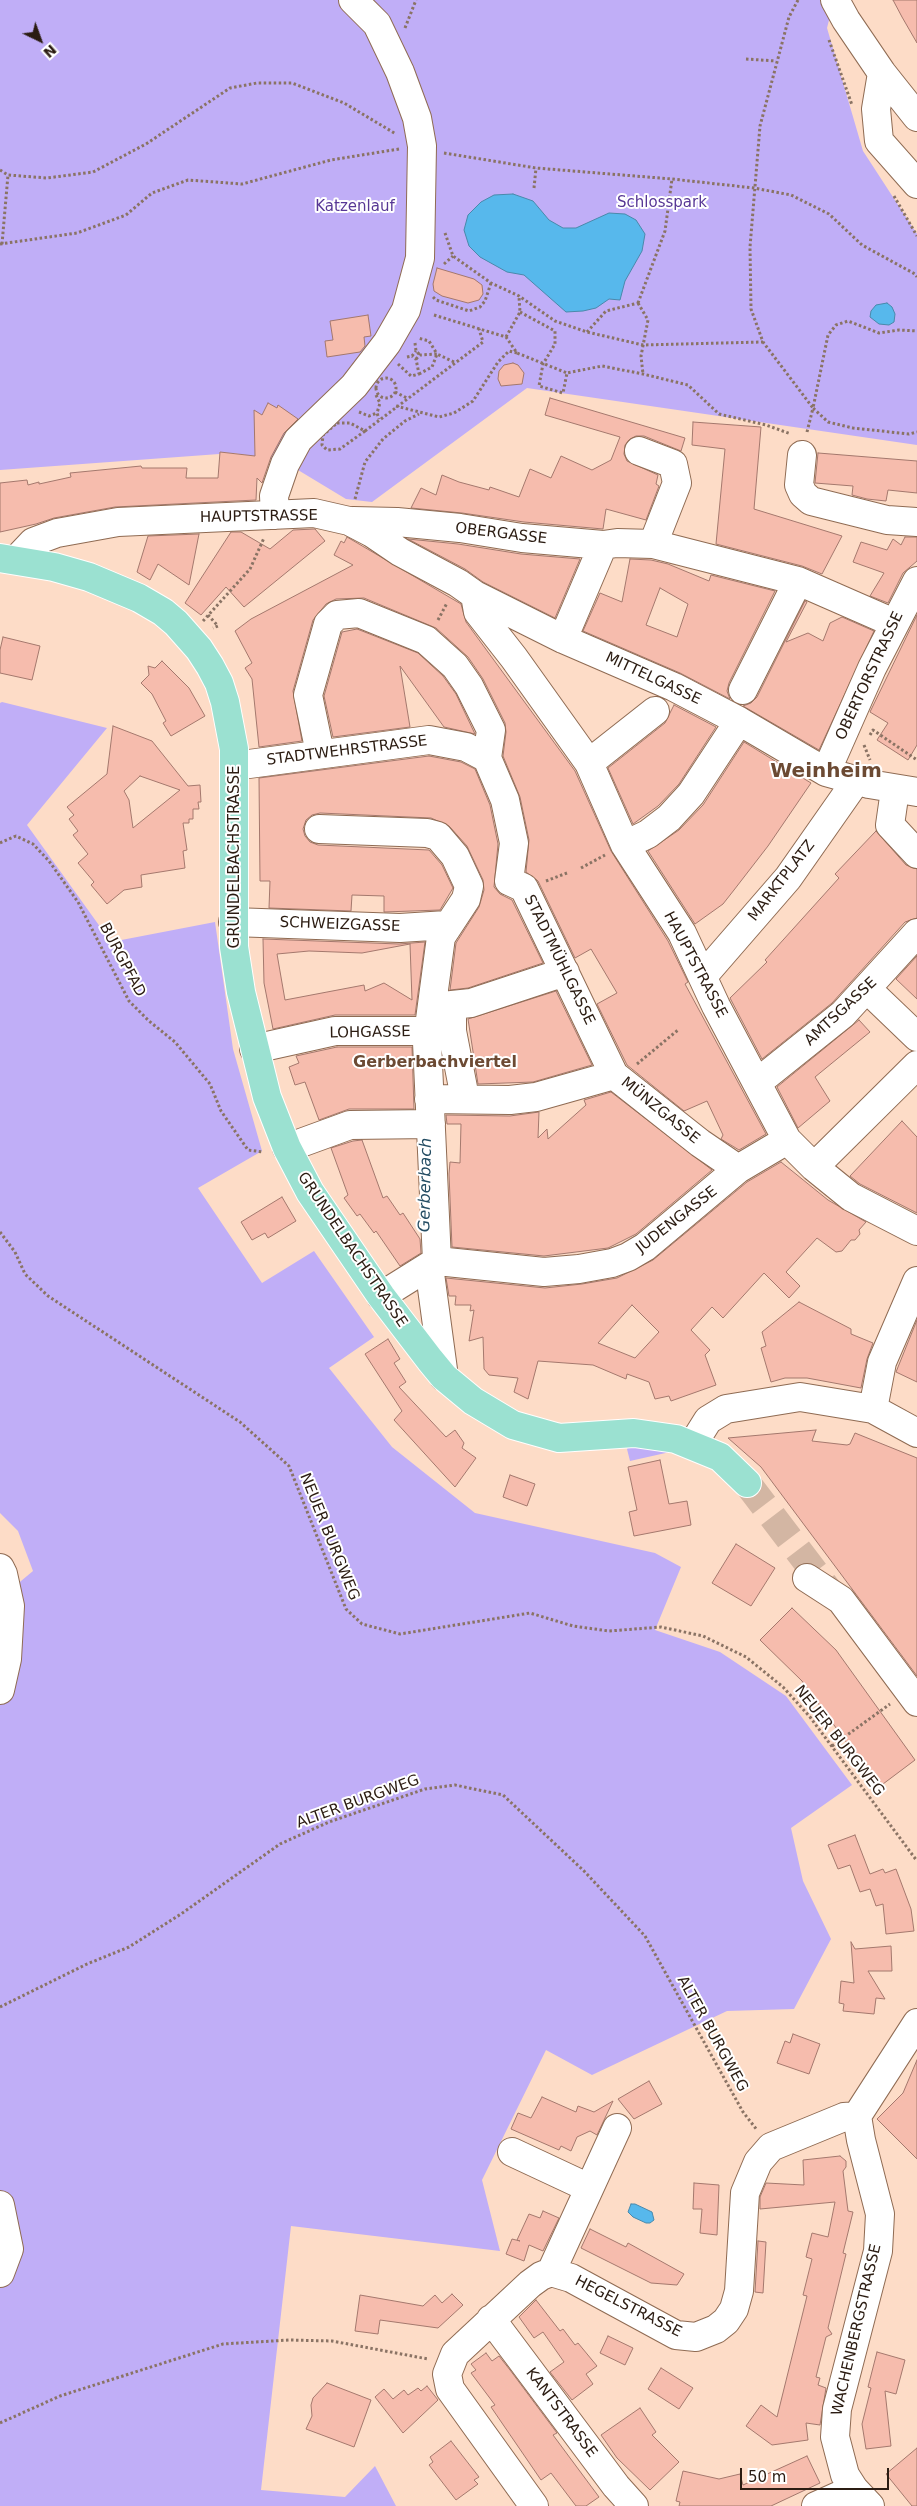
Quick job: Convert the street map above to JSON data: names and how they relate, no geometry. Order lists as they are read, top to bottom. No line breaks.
{"streets":{"main road":["GRUNDELBACHSTRASSE"],"street":["HAUPTSTRASSE","OBERGASSE","OBERTORSTRASSE","MITTELGASSE","STADTWEHRSTRASSE","MARKTPLATZ","SCHWEIZGASSE","STADTMÜHLGASSE","AMTSGASSE","LOHGASSE","MÜNZGASSE","JUDENGASSE","HEGELSTRASSE","WACHENBERGSTRASSE","KANTSTRASSE"],"path":["BURGPFAD","NEUER BURGWEG","ALTER BURGWEG"]},"crossings":[["HAUPTSTRASSE","OBERGASSE"],["HAUPTSTRASSE","MITTELGASSE"],["HAUPTSTRASSE","GRUNDELBACHSTRASSE"],["HAUPTSTRASSE","MARKTPLATZ"],["HAUPTSTRASSE","AMTSGASSE"],["HAUPTSTRASSE","JUDENGASSE"],["OBERGASSE","OBERTORSTRASSE"],["OBERTORSTRASSE","MITTELGASSE"],["MITTELGASSE","MARKTPLATZ"],["STADTWEHRSTRASSE","GRUNDELBACHSTRASSE"],["STADTWEHRSTRASSE","STADTMÜHLGASSE"],["GRUNDELBACHSTRASSE","SCHWEIZGASSE"],["GRUNDELBACHSTRASSE","BURGPFAD"],["GRUNDELBACHSTRASSE","LOHGASSE"],["GRUNDELBACHSTRASSE","MÜNZGASSE"],["BURGPFAD","MÜNZGASSE"],["STADTMÜHLGASSE","LOHGASSE"],["STADTMÜHLGASSE","MÜNZGASSE"],["MÜNZGASSE","JUDENGASSE"],["ALTER BURGWEG","HEGELSTRASSE"]],"districts":["Weinheim","Gerberbachviertel"],"water":["Gerberbach"],"parks":["Schlosspark","Katzenlauf"],"scale_bar":"50 m","north":"bottom right"}
